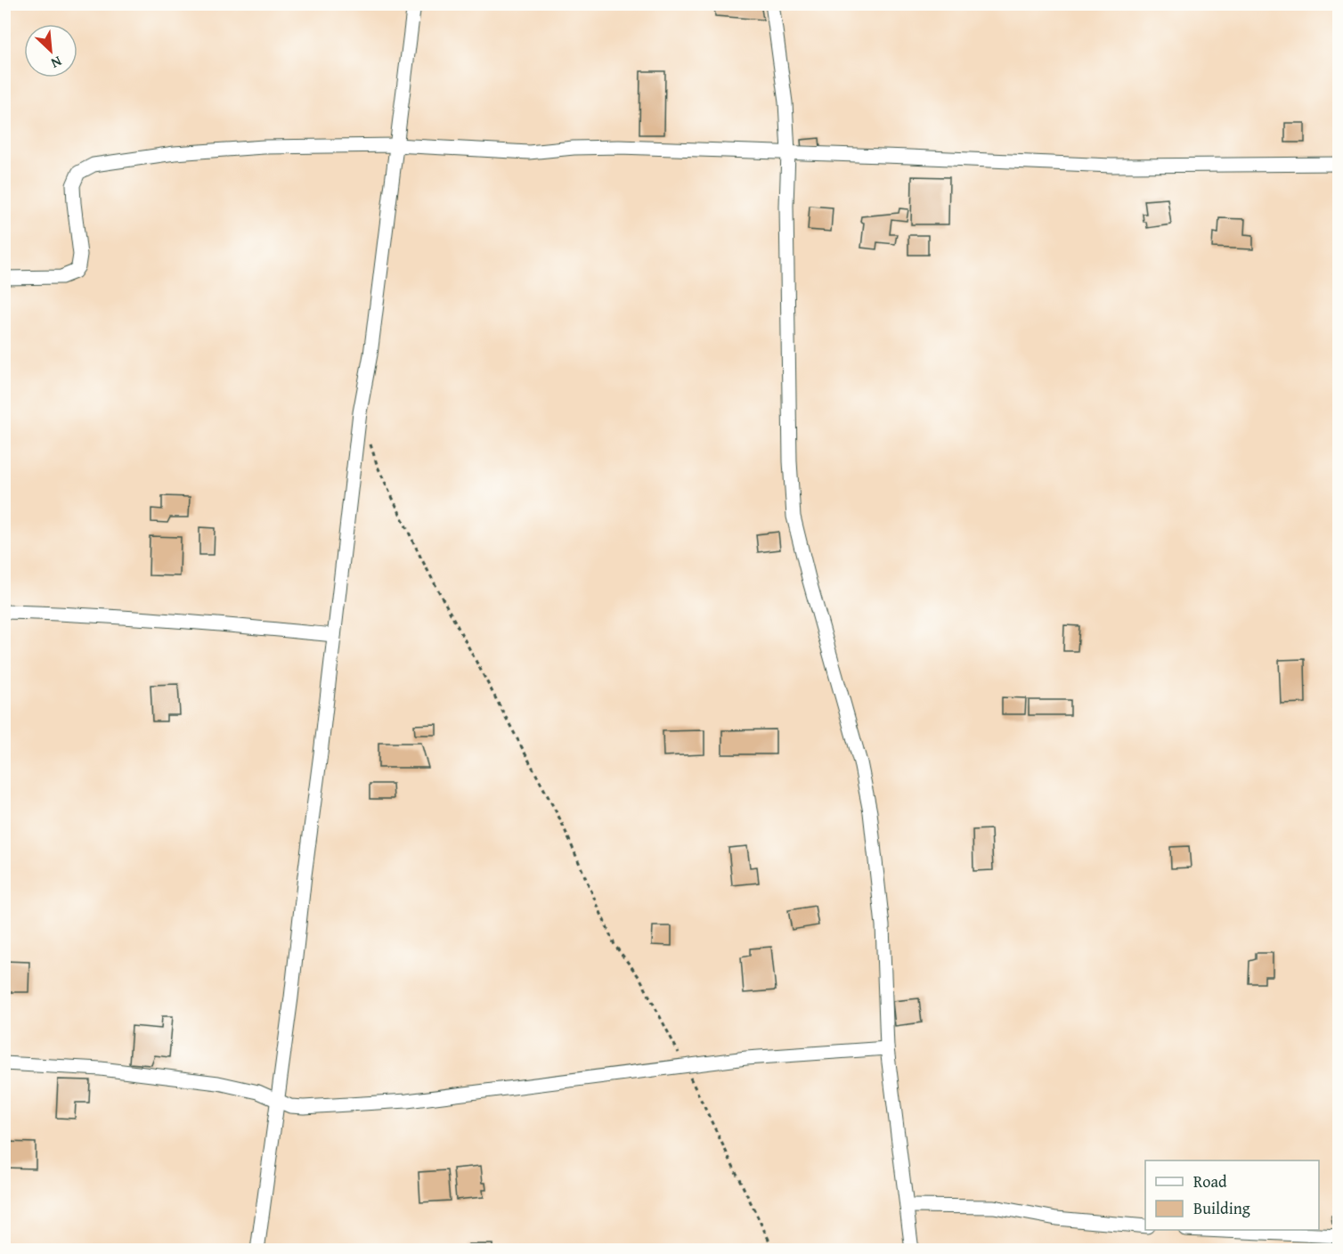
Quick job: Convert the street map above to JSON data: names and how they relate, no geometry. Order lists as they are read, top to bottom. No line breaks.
{"legend":["Road","Building"],"north":"bottom right"}
